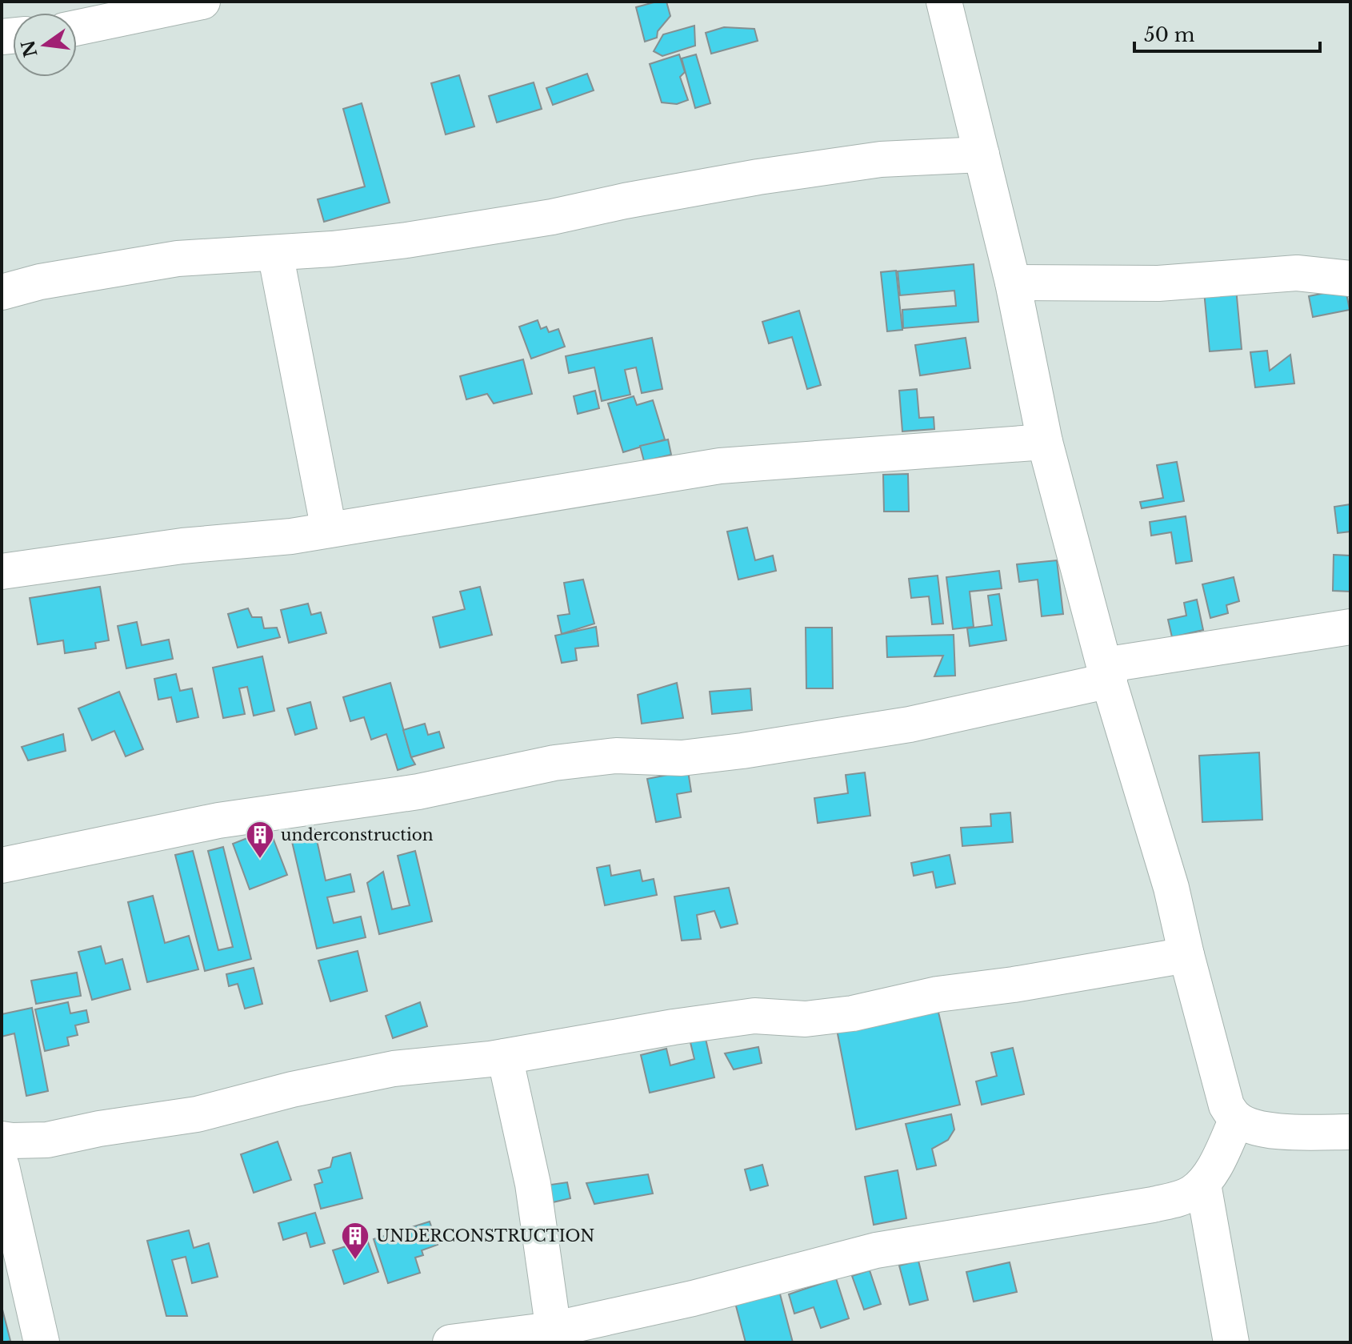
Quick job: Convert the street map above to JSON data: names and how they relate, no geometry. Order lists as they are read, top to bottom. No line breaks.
{"places":{"building":["underconstruction","UNDERCONSTRUCTION"]},"scale_bar":"50 m","north":"left"}
